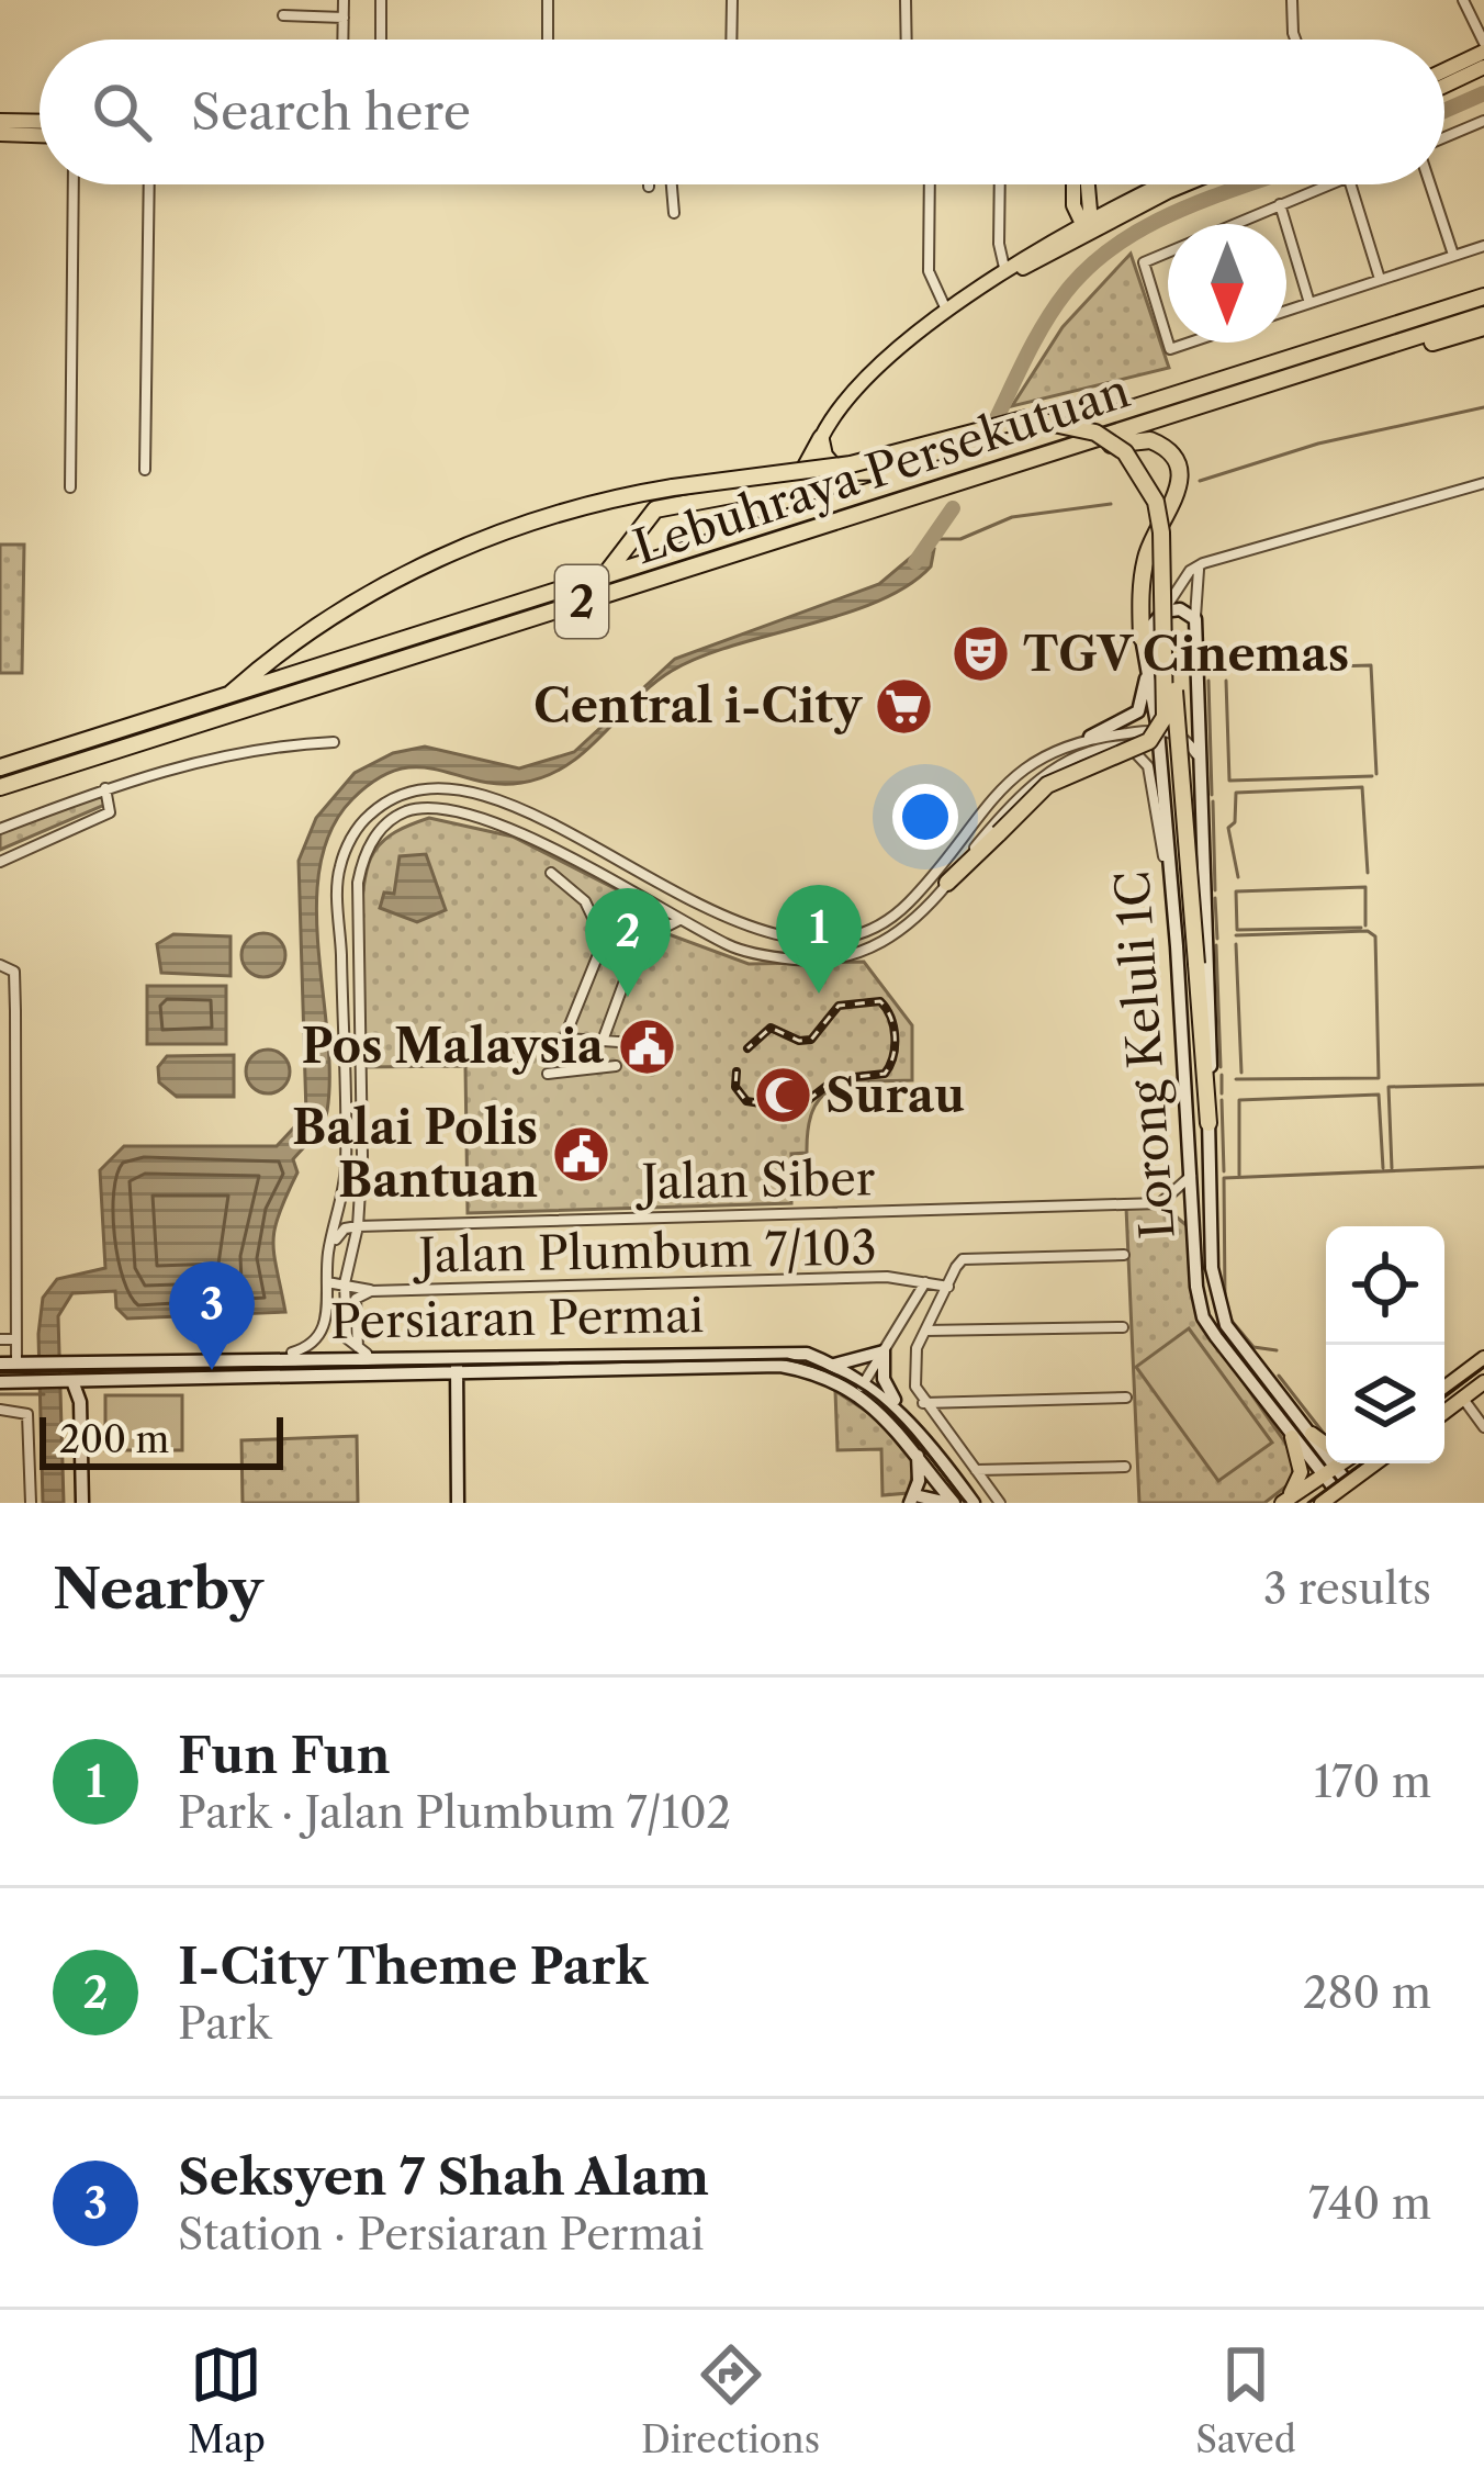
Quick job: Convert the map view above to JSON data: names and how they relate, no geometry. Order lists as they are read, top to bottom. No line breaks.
{"streets":{"highway":["Lebuhraya Persekutuan","2"],"main road":["Lorong Keluli 1C","Persiaran Permai"],"street":["Jalan Siber","Jalan Plumbum 7/103"]},"crossings":[["Lorong Keluli 1C","Jalan Siber"]],"places":{"theatre":["TGV Cinemas"],"supermarket":["Central i-City"],"public building":["Pos Malaysia","Balai Polis Bantuan"],"mosque":["Surau"]},"scale_bar":"200 m","north":"bottom","page":{"search":"Search here","pins":["1","2","3"],"scale":"200 m","heading":["Nearby","3 results"],"list":[{"mark":"1","name":"Fun Fun","note":"Park · Jalan Plumbum 7/102","value":"170 m"},{"mark":"2","name":"I-City Theme Park","note":"Park","value":"280 m"},{"mark":"3","name":"Seksyen 7 Shah Alam","note":"Station · Persiaran Permai","value":"740 m"}],"nav":["Map","Directions","Saved"]}}
